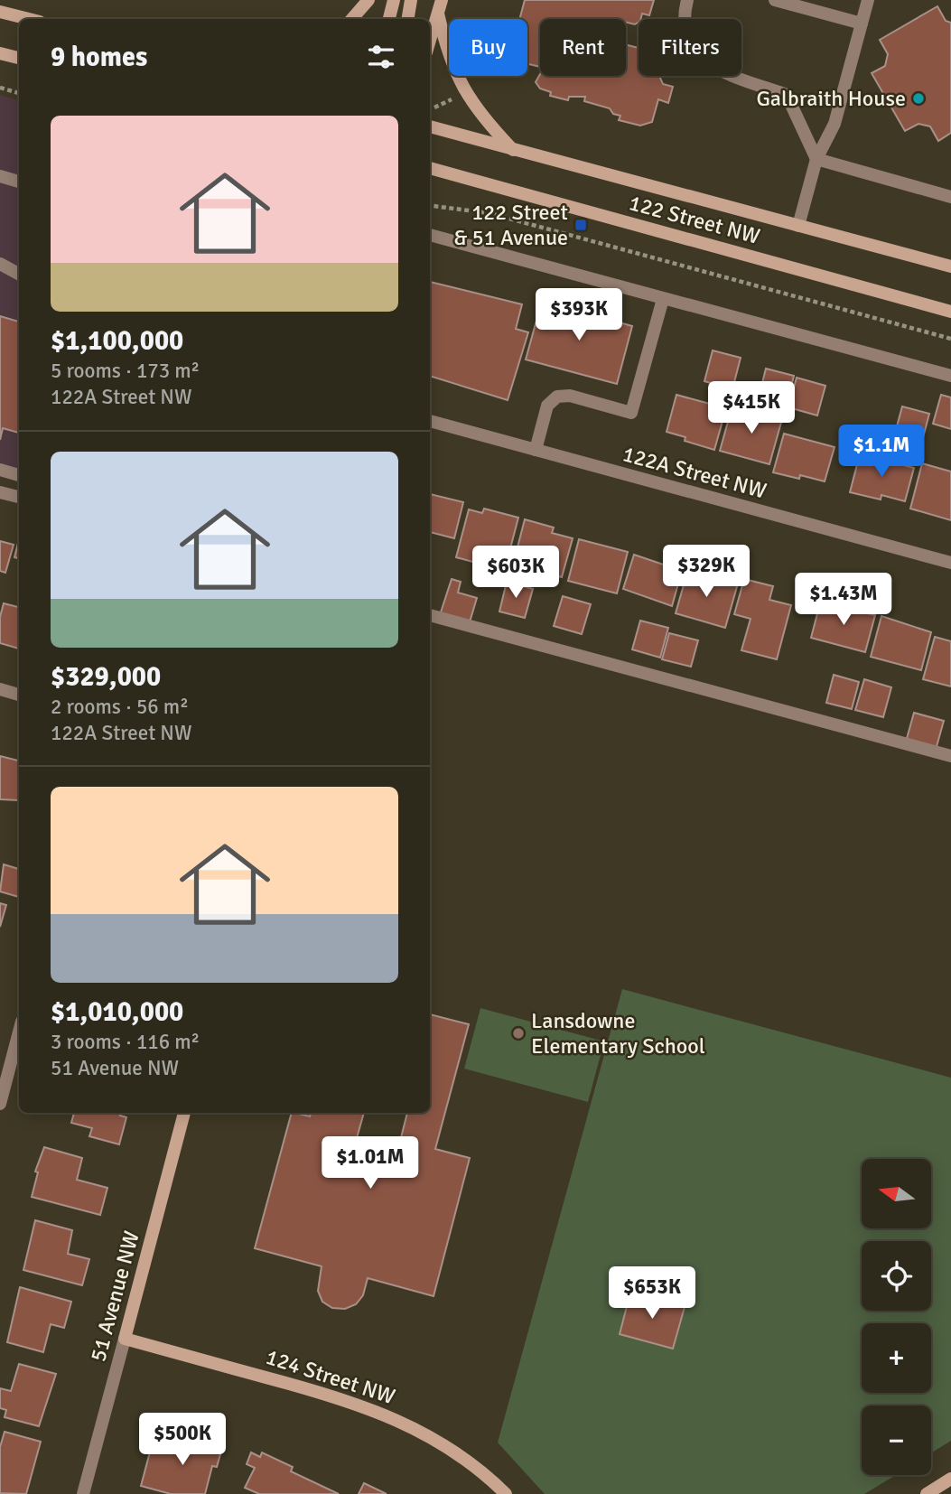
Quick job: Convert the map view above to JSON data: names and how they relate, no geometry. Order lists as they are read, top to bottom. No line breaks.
{"streets":{"main road":["122 Street NW","51 Avenue NW","124 Street NW"],"street":["122A Street NW"]},"crossings":[["51 Avenue NW","124 Street NW"]],"places":{"other":["Galbraith House","Lansdowne Elementary School"],"transit":["122 Street & 51 Avenue"]},"north":"left","page":{"chip":["Buy","Rent","Filters"],"heading":"9 homes","list":[{"name":"$1,100,000","note":"5 rooms · 173 m² · 122A Street NW"},{"name":"$329,000","note":"2 rooms · 56 m² · 122A Street NW"},{"name":"$1,010,000","note":"3 rooms · 116 m² · 51 Avenue NW"}],"price":["$393K","$415K","$1.1M","$329K","$603K","$1.43M","$1.01M","$653K","$500K"],"map_buttons":["+","−"]}}
